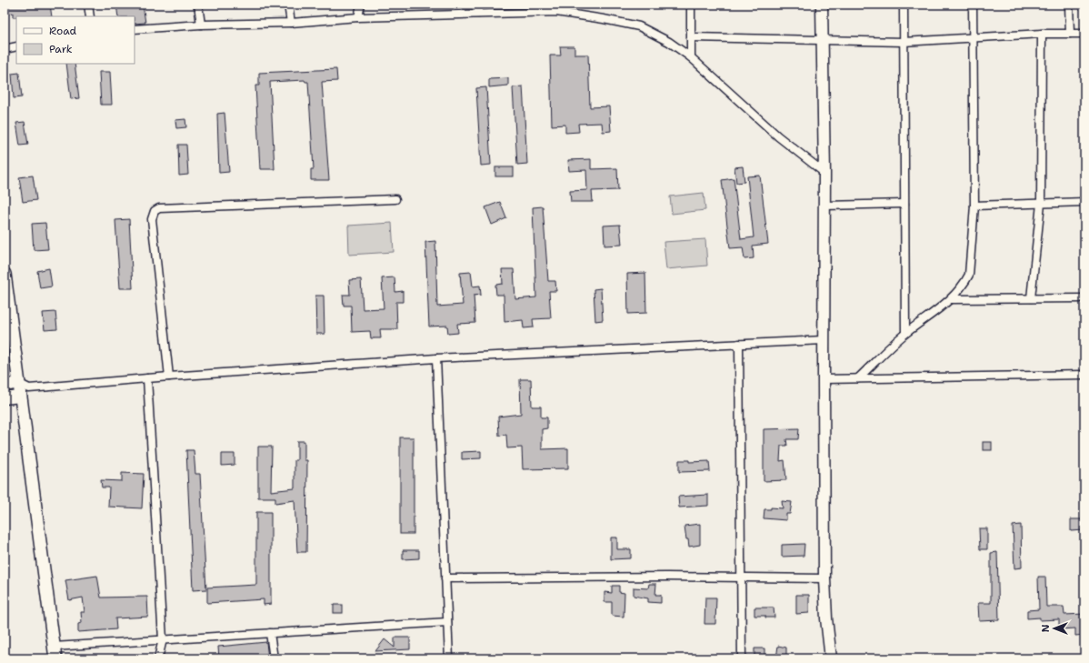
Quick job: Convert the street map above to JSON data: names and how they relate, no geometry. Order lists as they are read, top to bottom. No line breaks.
{"legend":["Road","Park"],"north":"left"}
